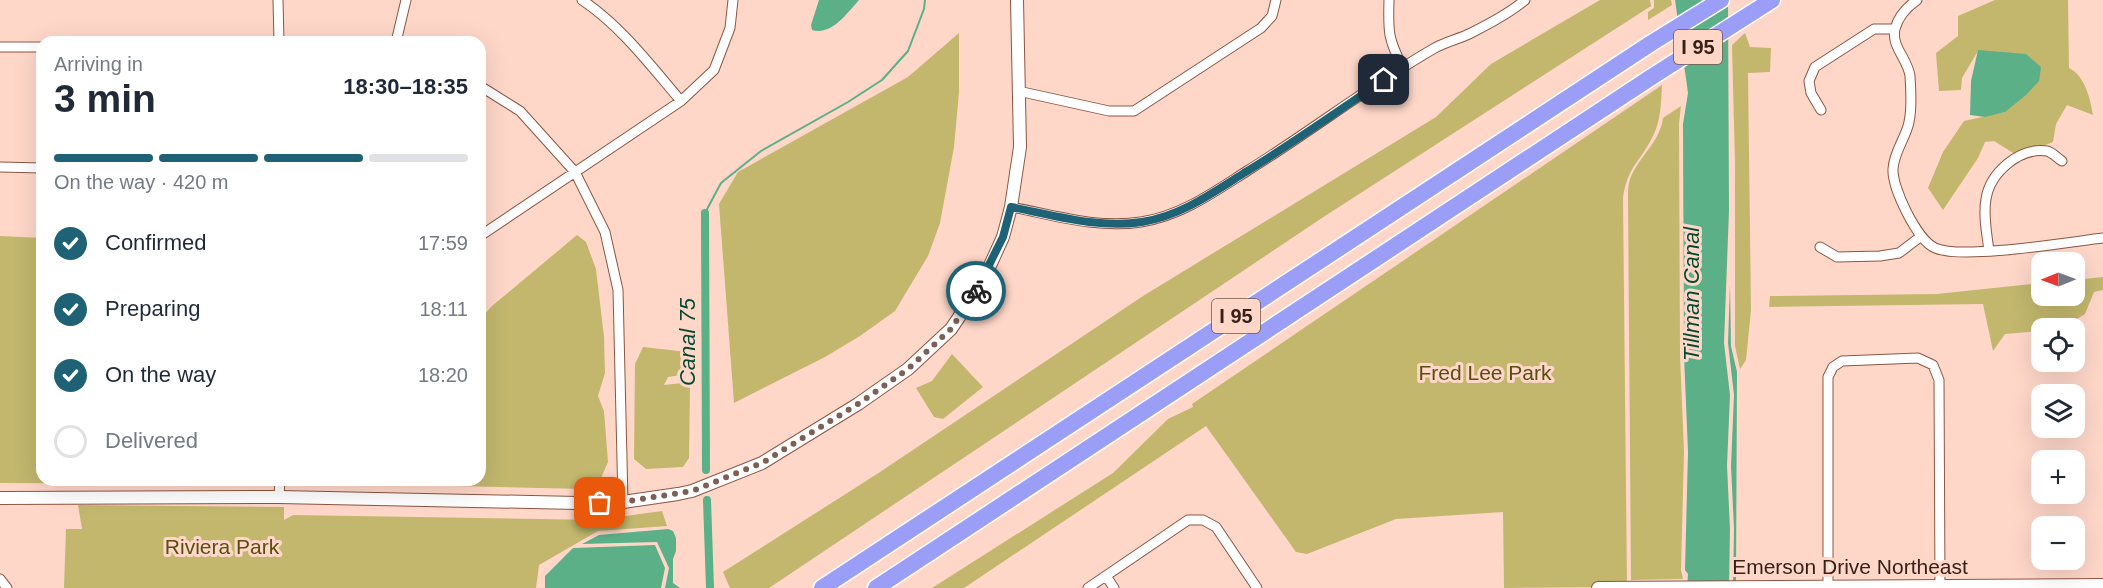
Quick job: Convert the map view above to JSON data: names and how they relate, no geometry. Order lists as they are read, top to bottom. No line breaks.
{"streets":{"highway":["I 95"],"street":["Emerson Drive Northeast"]},"water":["Tillman Canal","Canal 75"],"parks":["Fred Lee Park","Riviera Park"],"north":"left","page":{"heading":["3 min","Arriving in","18:30–18:35"],"bar":"On the way · 420 m","list":[["Confirmed","17:59"],["Preparing","18:11"],["On the way","18:20"],"Delivered"],"map_buttons":["+","−"]}}
